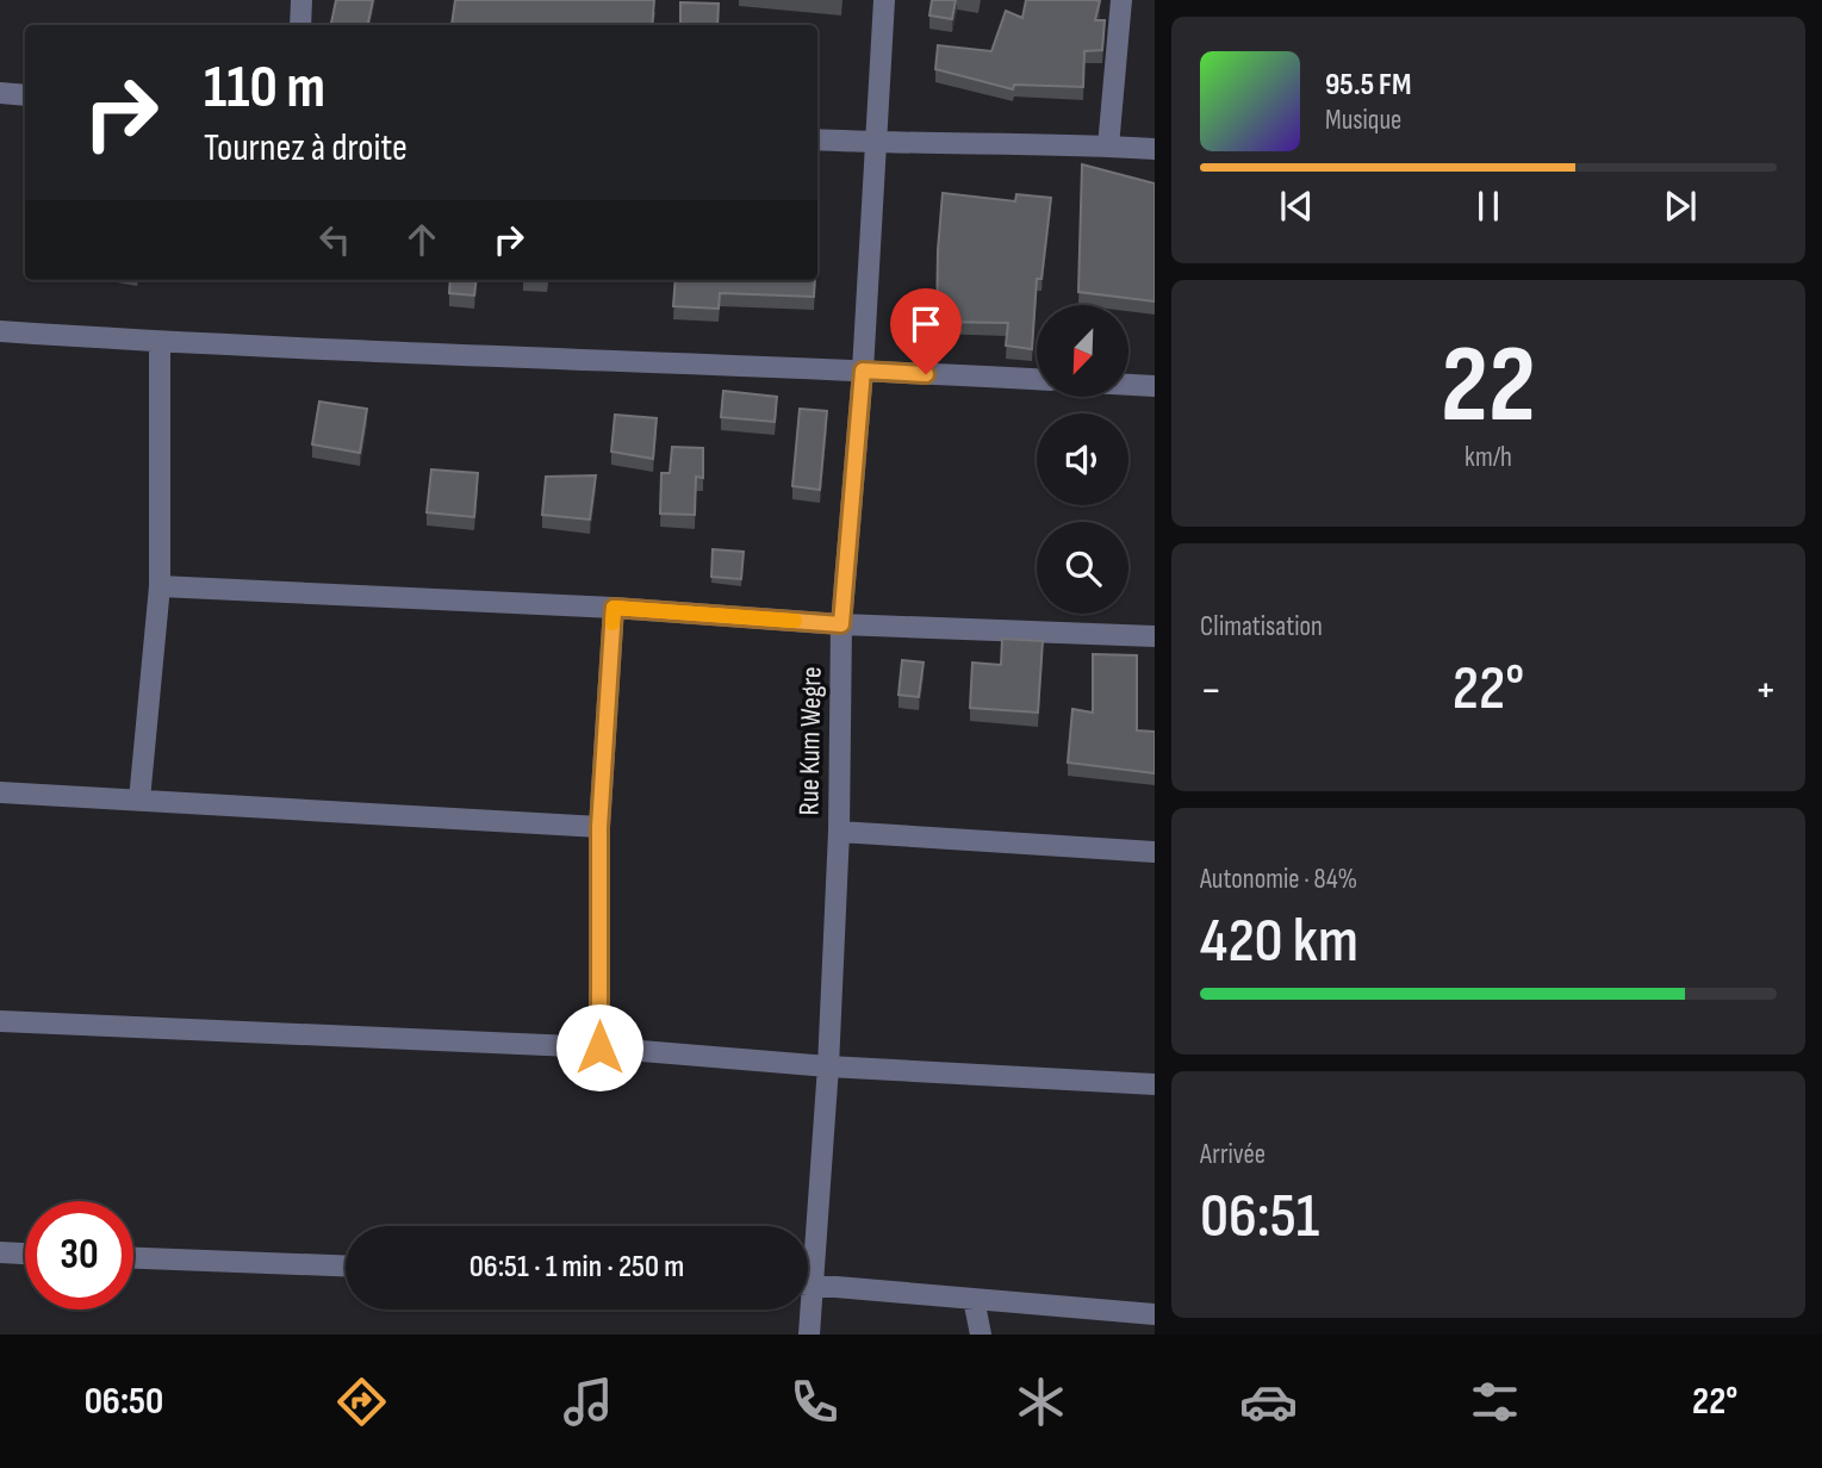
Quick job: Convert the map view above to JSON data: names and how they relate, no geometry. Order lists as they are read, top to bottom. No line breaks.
{"streets":{"street":["Rue Kum Wegre"]},"north":"bottom left","page":{"turn":["110 m","Tournez à droite"],"song":["95.5 FM","Musique"],"tile":[["22","km/h"],"Climatisation",["Autonomie · 84%","420 km"],["Arrivée","06:51"]],"heat":["−","22°","+"],"limit":"30","trip":"06:51 · 1 min · 250 m","tabs":["06:50","22°"]}}
